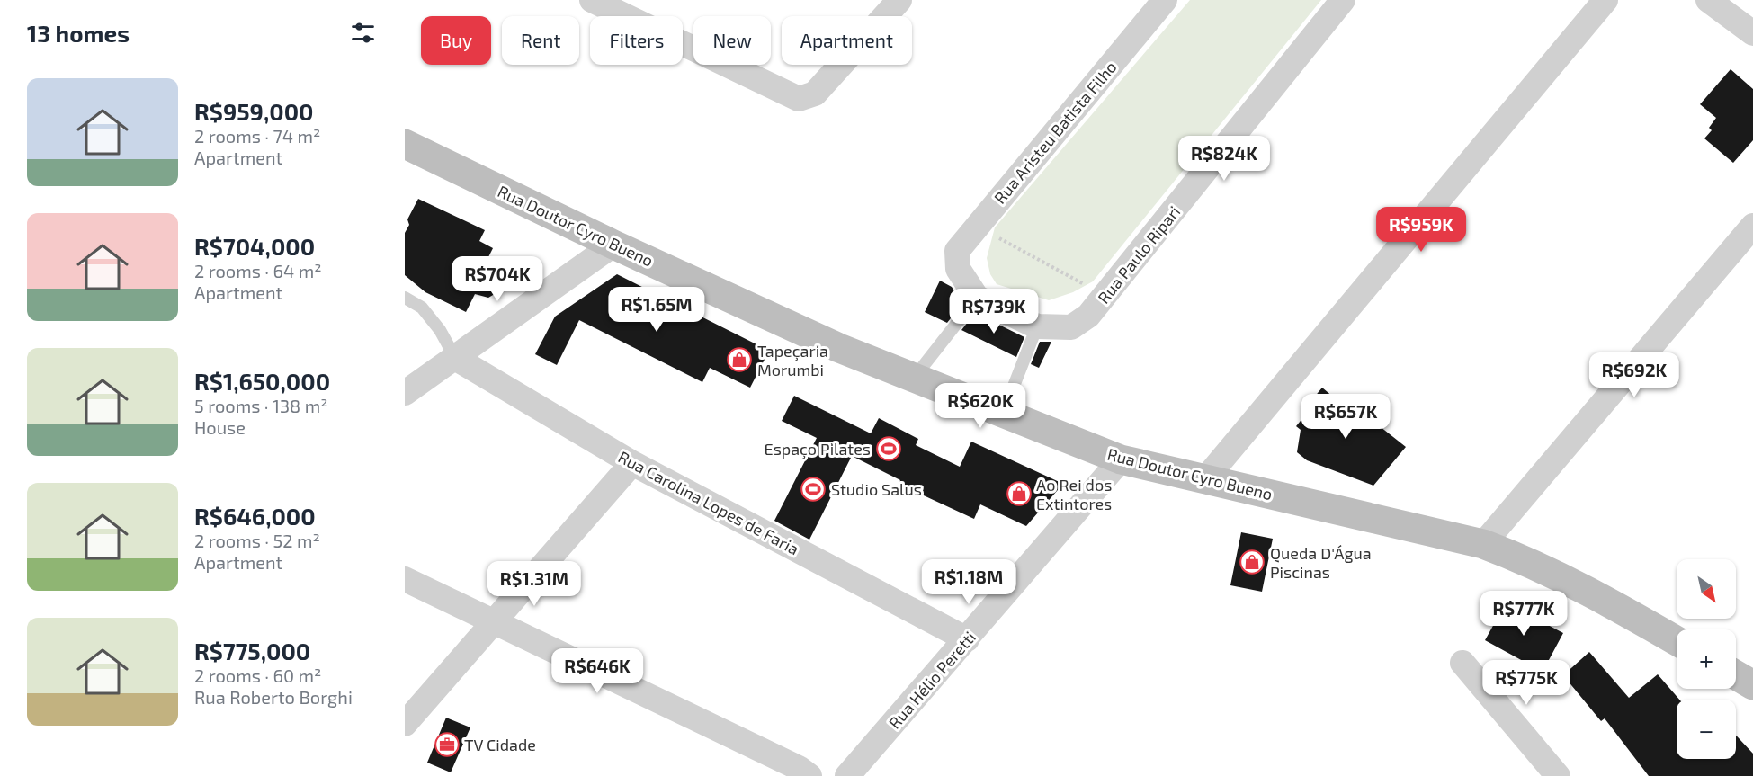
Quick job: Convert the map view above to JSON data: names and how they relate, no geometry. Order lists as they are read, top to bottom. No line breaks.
{"streets":{"street":["Rua Aristeu Batista Filho","Rua Doutor Cyro Bueno","Rua Paulo Ripari","Rua Carolina Lopes de Faria","Rua Hélio Peretti"]},"crossings":[["Rua Doutor Cyro Bueno","Rua Hélio Peretti"],["Rua Carolina Lopes de Faria","Rua Hélio Peretti"]],"places":{"shop":["Tapeçaria Morumbi","Ao Rei dos Extintores","Queda D'Água Piscinas"],"sports":["Espaço Pilates","Studio Salus"],"office":["TV Cidade"]},"north":"bottom right","page":{"heading":"13 homes","chip":["Buy","Rent","Filters","New","Apartment"],"list":[{"name":"R$959,000","note":"2 rooms · 74 m² · Apartment"},{"name":"R$704,000","note":"2 rooms · 64 m² · Apartment"},{"name":"R$1,650,000","note":"5 rooms · 138 m² · House"},{"name":"R$646,000","note":"2 rooms · 52 m² · Apartment"},{"name":"R$775,000","note":"2 rooms · 60 m² · Rua Roberto Borghi"}],"price":["R$824K","R$959K","R$704K","R$1.65M","R$739K","R$692K","R$620K","R$657K","R$1.18M","R$1.31M","R$777K","R$646K","R$775K"],"map_buttons":["+","−"]}}
